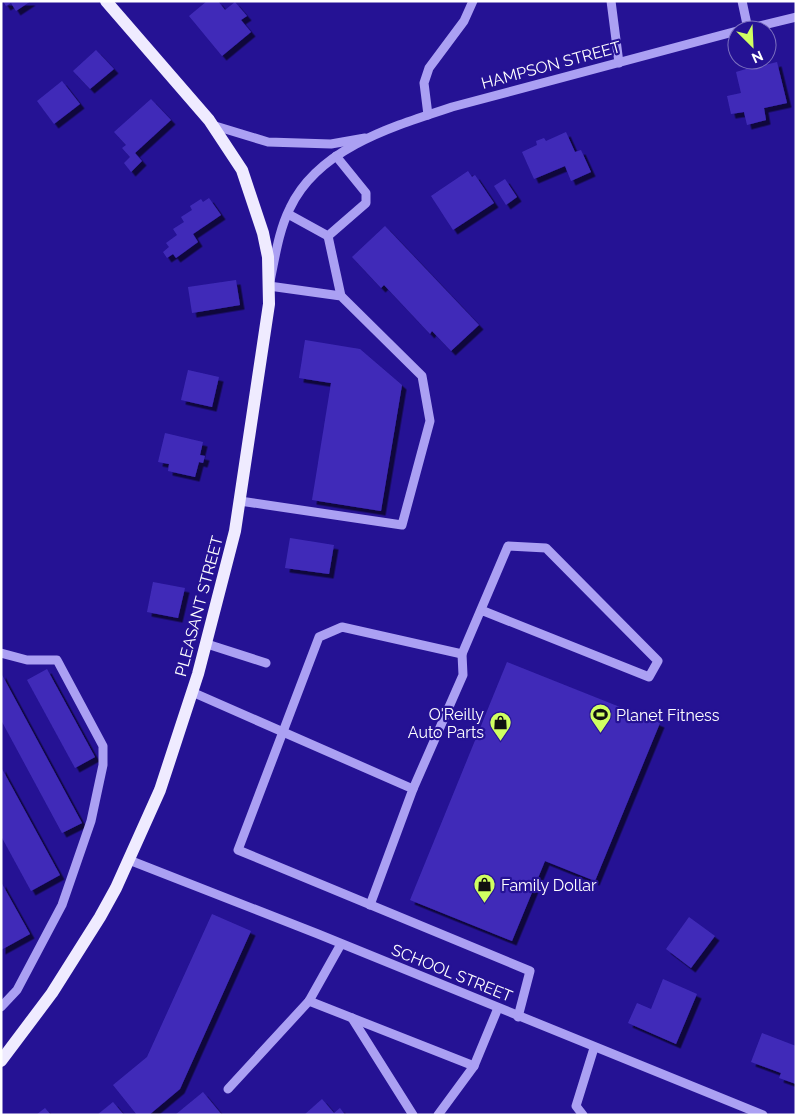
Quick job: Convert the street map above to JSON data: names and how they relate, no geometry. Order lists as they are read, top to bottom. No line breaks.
{"streets":{"main road":["PLEASANT STREET"],"street":["HAMPSON STREET","SCHOOL STREET"]},"crossings":[["HAMPSON STREET","PLEASANT STREET"],["PLEASANT STREET","SCHOOL STREET"]],"places":{"sports":["Planet Fitness"],"shop":["O'Reilly Auto Parts","Family Dollar"]},"north":"bottom right"}
